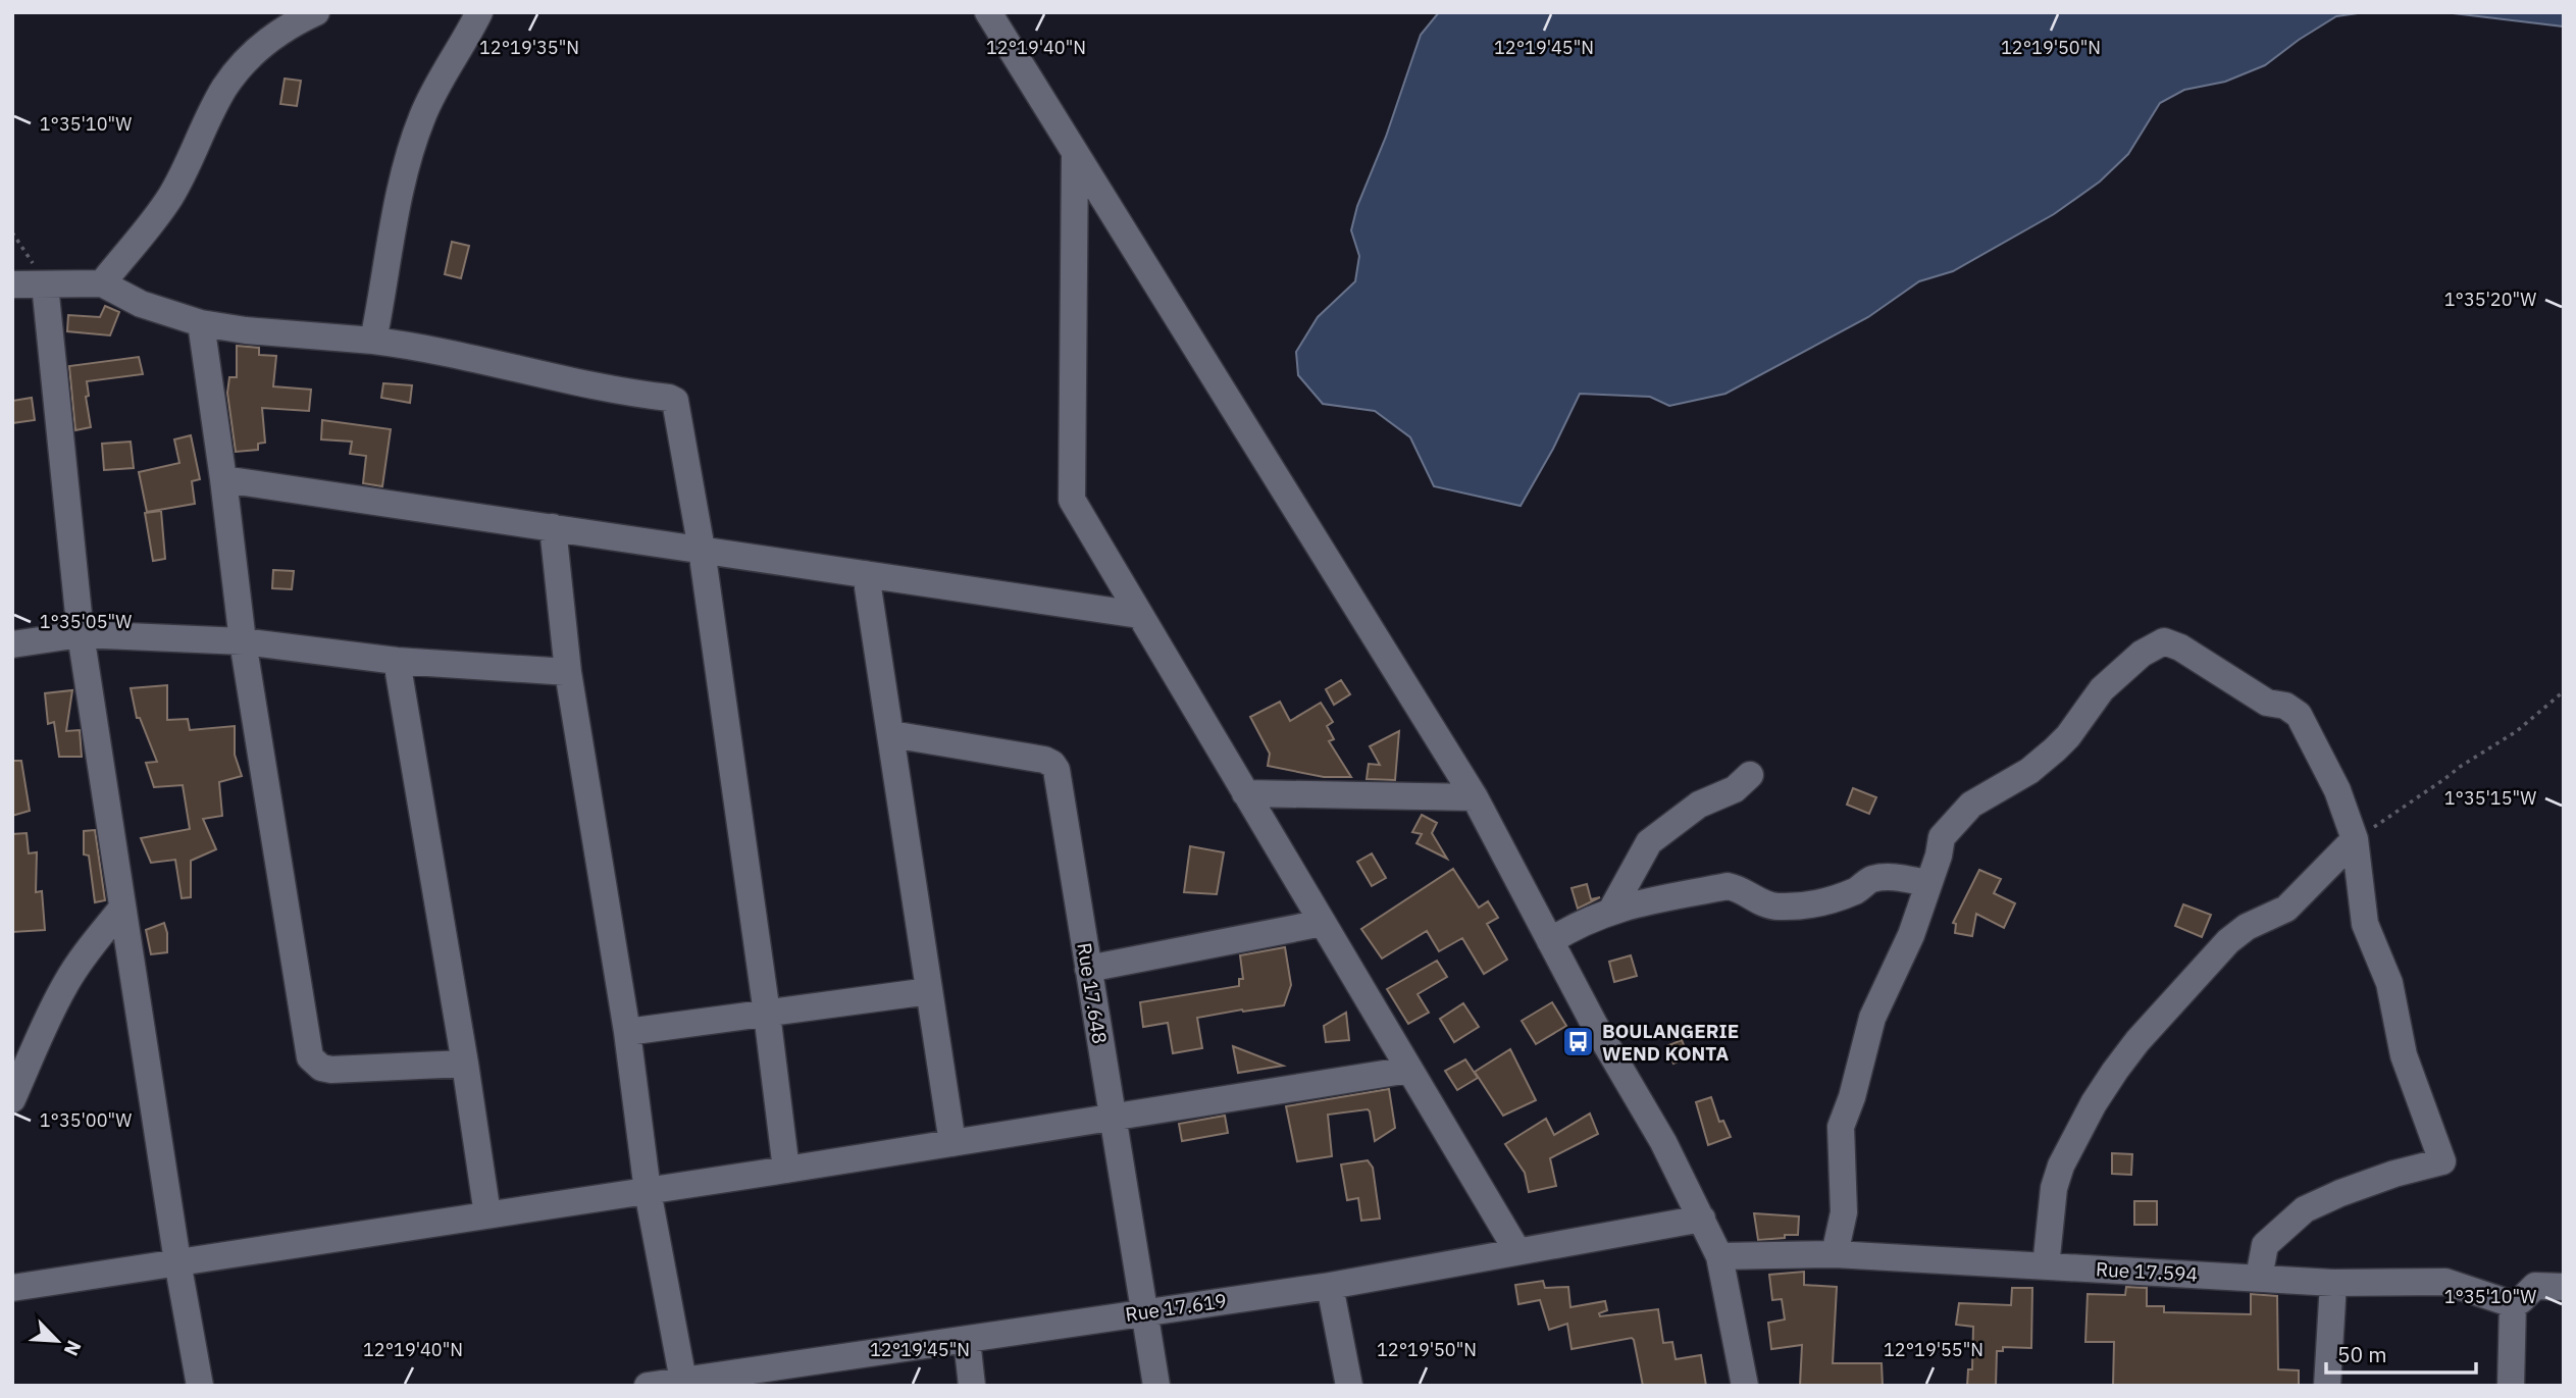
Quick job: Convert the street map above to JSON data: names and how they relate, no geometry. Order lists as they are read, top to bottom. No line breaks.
{"streets":{"street":["Rue 17.648","Rue 17.594","Rue 17.619"]},"crossings":[["Rue 17.648","Rue 17.619"]],"places":{"bus stop":["BOULANGERIE WEND KONTA"]},"scale_bar":"50 m","north":"bottom right","coordinates":["12°19'35\"N","12°19'40\"N","12°19'45\"N","12°19'50\"N","1°35'10\"W","1°35'20\"W","1°35'05\"W","1°35'15\"W","1°35'00\"W","12°19'55\"N"]}
